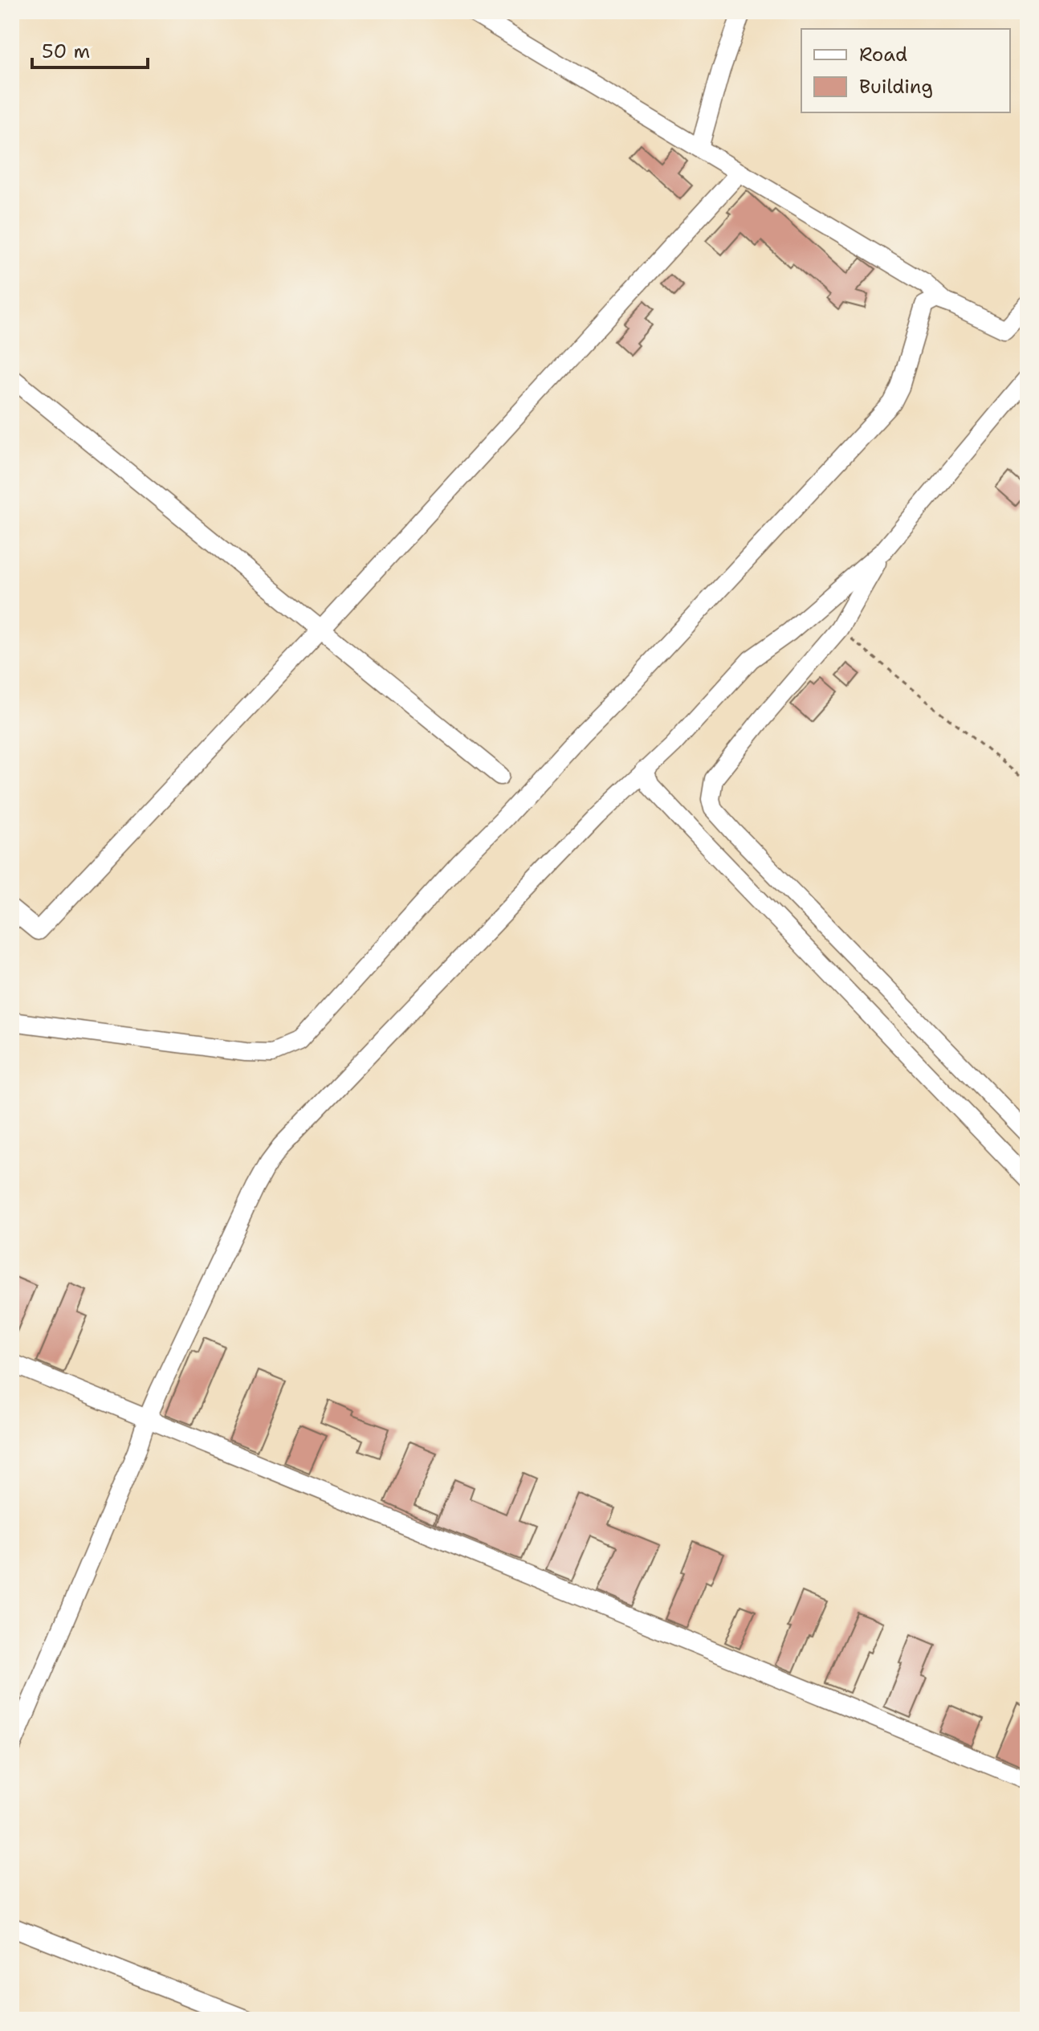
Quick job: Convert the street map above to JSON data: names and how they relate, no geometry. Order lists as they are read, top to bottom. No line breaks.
{"legend":["Road","Building"],"scale_bar":"50 m"}
